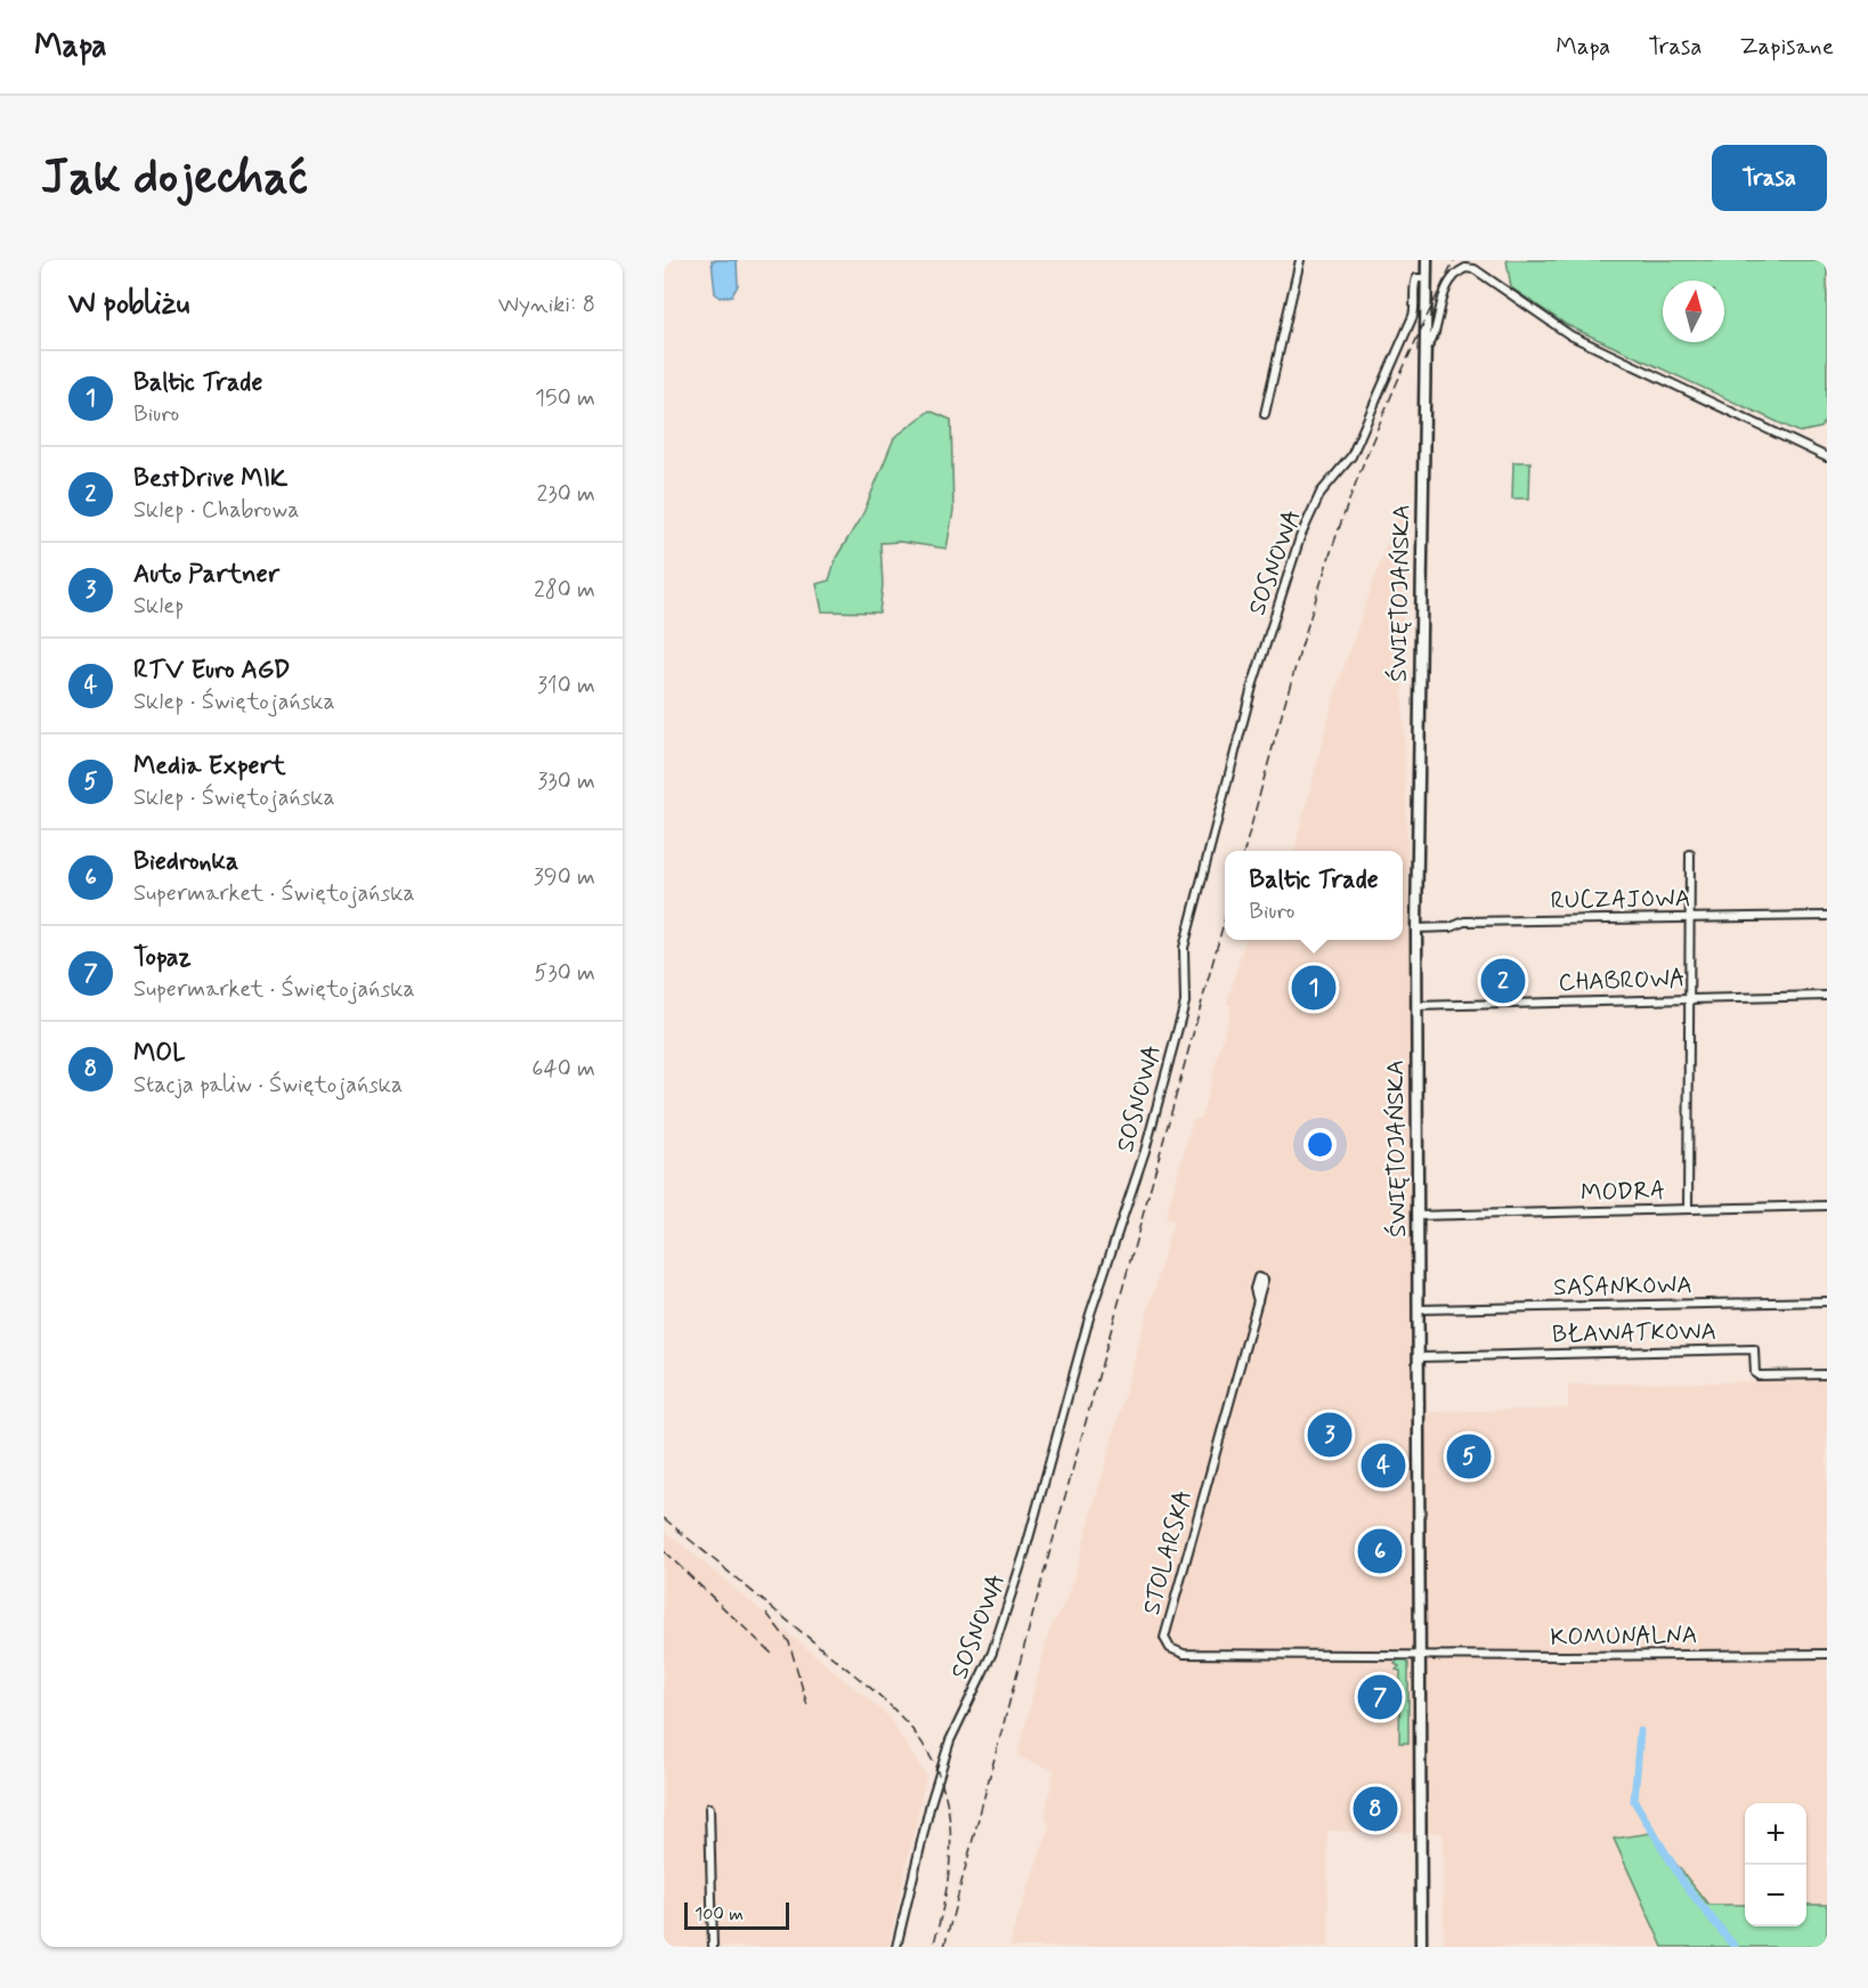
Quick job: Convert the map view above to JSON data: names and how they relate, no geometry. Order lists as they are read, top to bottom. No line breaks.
{"streets":{"street":["SOSNOWA","ŚWIĘTOJAŃSKA","RUCZAJOWA","CHABROWA","MODRA","SASANKOWA","BŁAWATKOWA","STOLARSKA","KOMUNALNA"]},"crossings":[["SOSNOWA","ŚWIĘTOJAŃSKA"],["ŚWIĘTOJAŃSKA","RUCZAJOWA"],["ŚWIĘTOJAŃSKA","CHABROWA"],["ŚWIĘTOJAŃSKA","MODRA"],["ŚWIĘTOJAŃSKA","SASANKOWA"],["ŚWIĘTOJAŃSKA","BŁAWATKOWA"],["ŚWIĘTOJAŃSKA","STOLARSKA"],["ŚWIĘTOJAŃSKA","KOMUNALNA"],["STOLARSKA","KOMUNALNA"]],"scale_bar":"100 m","north":"top","page":{"header":"Mapa","nav":["Mapa","Trasa","Zapisane"],"buttons":"Trasa","title":"Jak dojechać","heading":["W pobliżu","Wyniki: 8"],"list":[{"mark":"1","name":"Baltic Trade","note":"Biuro","value":"150 m"},{"mark":"2","name":"BestDrive MIK","note":"Sklep · Chabrowa","value":"230 m"},{"mark":"3","name":"Auto Partner","note":"Sklep","value":"280 m"},{"mark":"4","name":"RTV Euro AGD","note":"Sklep · Świętojańska","value":"310 m"},{"mark":"5","name":"Media Expert","note":"Sklep · Świętojańska","value":"330 m"},{"mark":"6","name":"Biedronka","note":"Supermarket · Świętojańska","value":"390 m"},{"mark":"7","name":"Topaz","note":"Supermarket · Świętojańska","value":"530 m"},{"mark":"8","name":"MOL","note":"Stacja paliw · Świętojańska","value":"640 m"}],"popup":["Baltic Trade","Biuro"],"pins":["2","1","3","5","4","6","7","8"],"map_buttons":["+","−"],"scale":"100 m"}}
